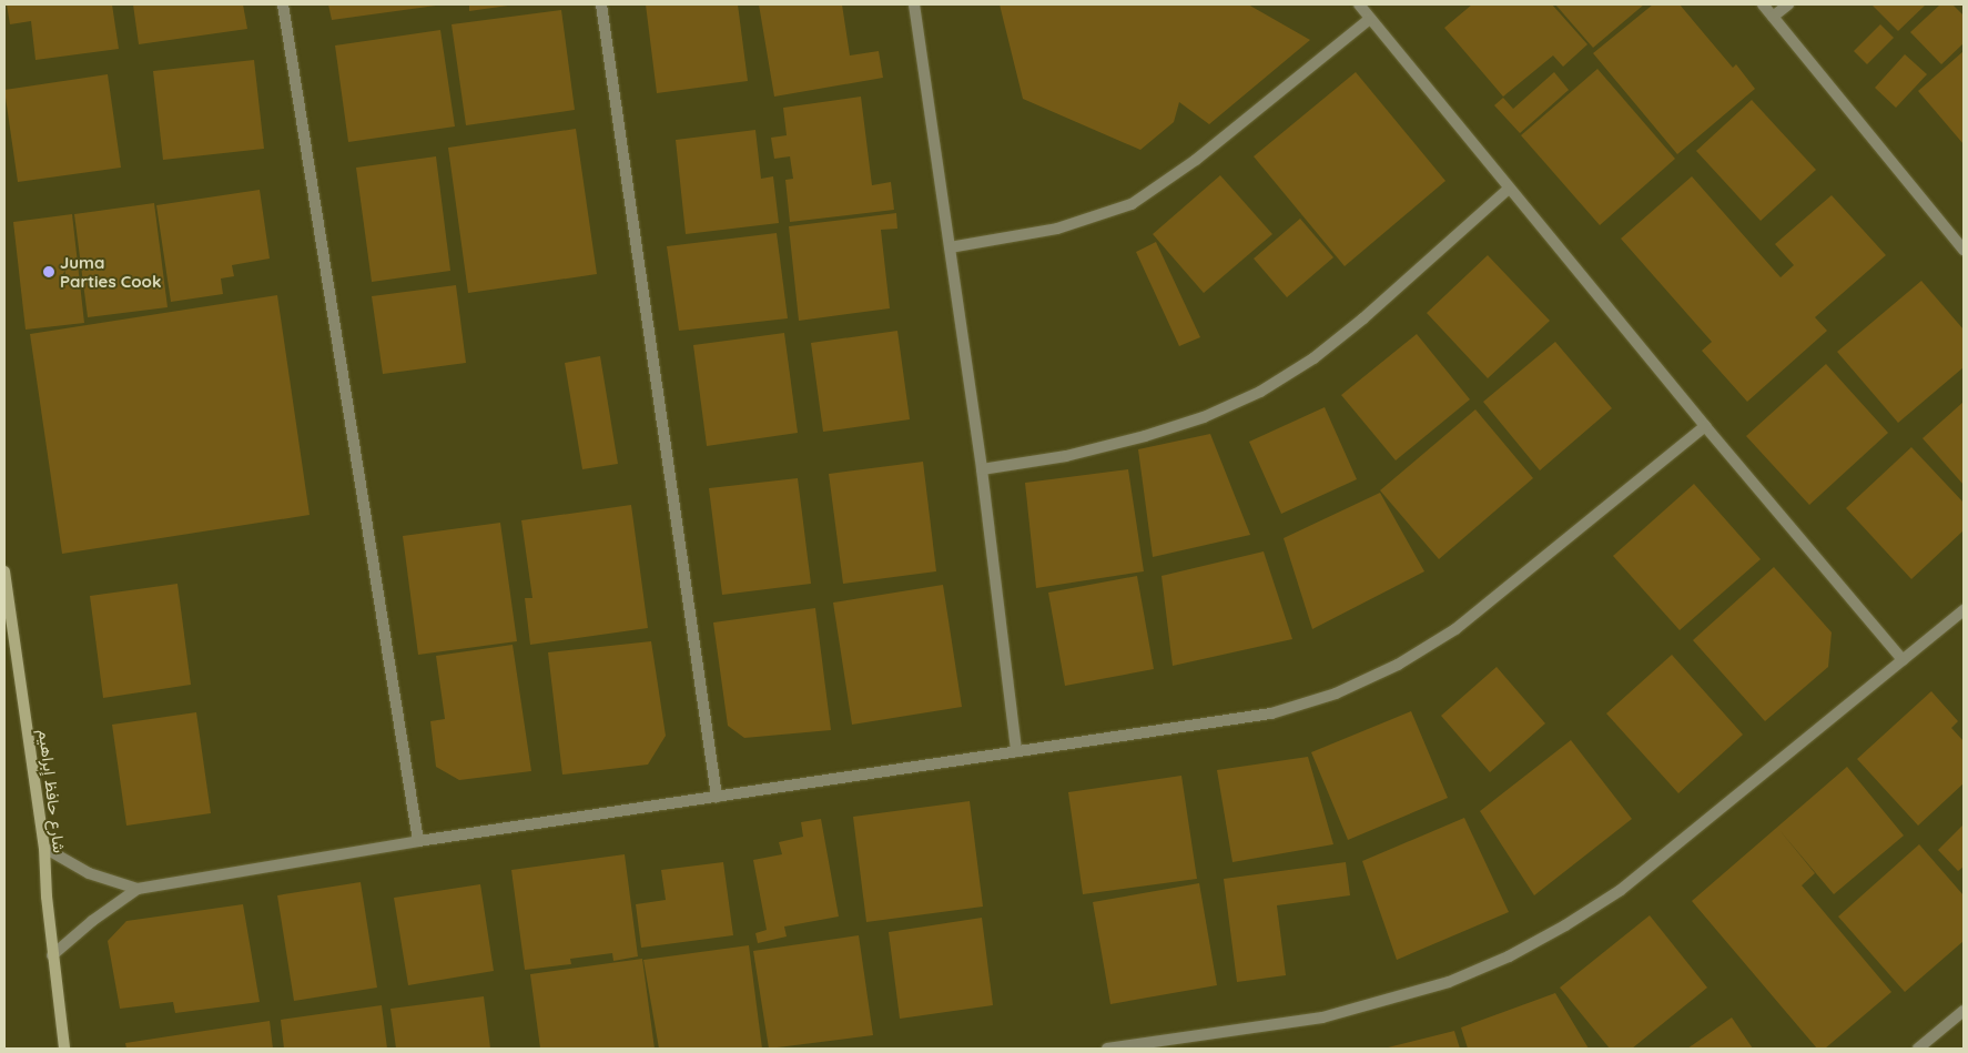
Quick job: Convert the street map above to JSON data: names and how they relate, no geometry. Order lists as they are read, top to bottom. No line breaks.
{"streets":{"street":["شارع حافظ إبراهيم"]},"places":["Juma Parties Cook"]}
